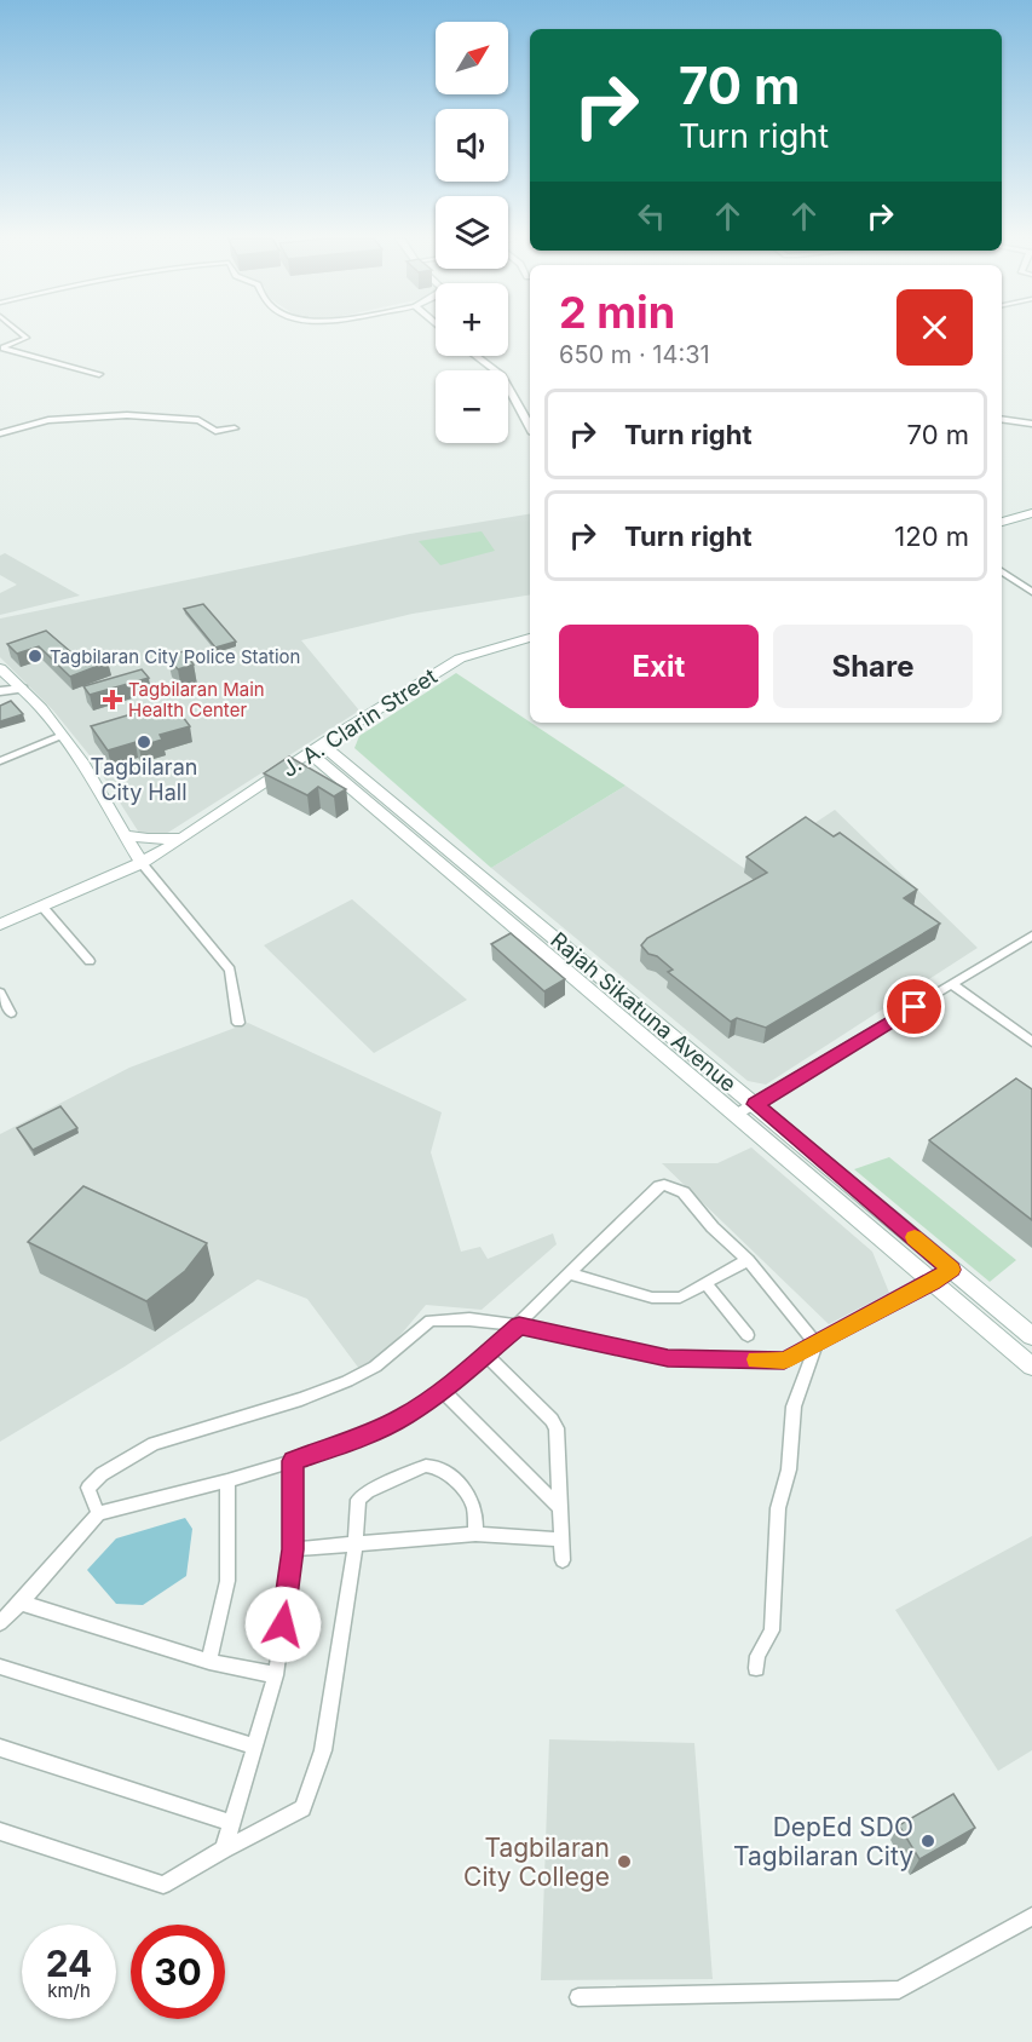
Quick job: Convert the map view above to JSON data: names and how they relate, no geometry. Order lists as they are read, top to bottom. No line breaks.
{"streets":{"main road":["J. A. Clarin Street","Rajah Sikatuna Avenue"]},"crossings":[["J. A. Clarin Street","Rajah Sikatuna Avenue"]],"places":{"other":["Tagbilaran City Police Station","Tagbilaran City Hall","DepEd SDO Tagbilaran City","Tagbilaran City College"],"health":["Tagbilaran Main Health Center"]},"north":"top right","page":{"map_buttons":["+","−"],"turn":["70 m","Turn right"],"heading":["2 min","650 m · 14:31"],"list":[{"name":"Turn right","value":"70 m"},{"name":"Turn right","value":"120 m"}],"buttons":["Exit","Share"],"speed":"24 km/h","limit":"30"}}
